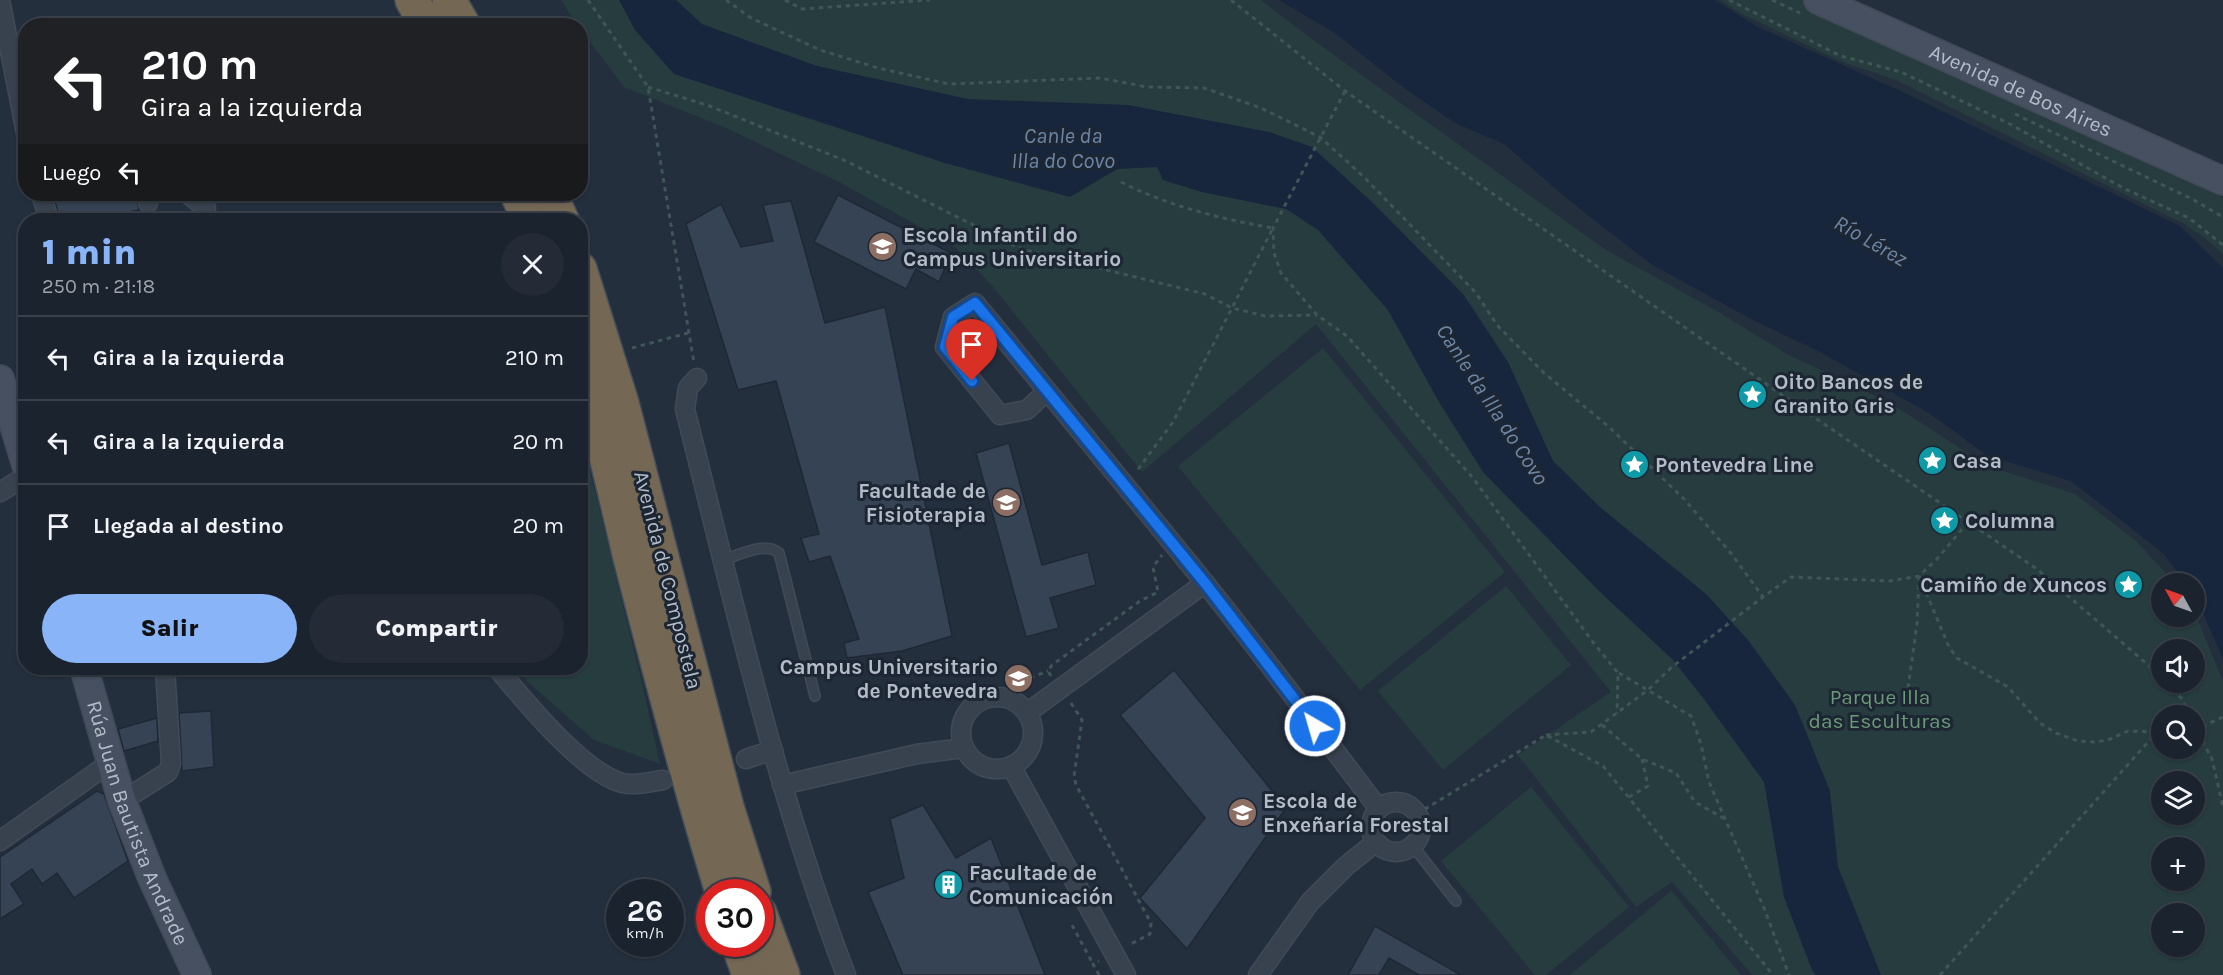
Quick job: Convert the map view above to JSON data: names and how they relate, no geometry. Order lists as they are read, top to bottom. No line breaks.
{"streets":{"highway":["Avenida de Compostela"],"street":["Avenida de Bos Aires","Rúa Juan Bautista Andrade"]},"water":["Canle da Illa do Covo","Río Lérez"],"parks":["Parque Illa das Esculturas"],"places":{"school or university":["Escola Infantil do Campus Universitario","Facultade de Fisioterapia","Campus Universitario de Pontevedra","Escola de Enxeñaría Forestal"],"place":["Oito Bancos de Granito Gris","Casa","Pontevedra Line","Columna","Camiño de Xuncos"],"building":["Facultade de Comunicación"]},"north":"top left","page":{"turn":["210 m","Gira a la izquierda"],"then":"Luego","heading":["1 min","250 m · 21:18"],"list":[{"name":"Gira a la izquierda","value":"210 m"},{"name":"Gira a la izquierda","value":"20 m"},{"name":"Llegada al destino","value":"20 m"}],"map_buttons":["+","−"],"buttons":["Salir","Compartir"],"speed":"26 km/h","limit":"30"}}
